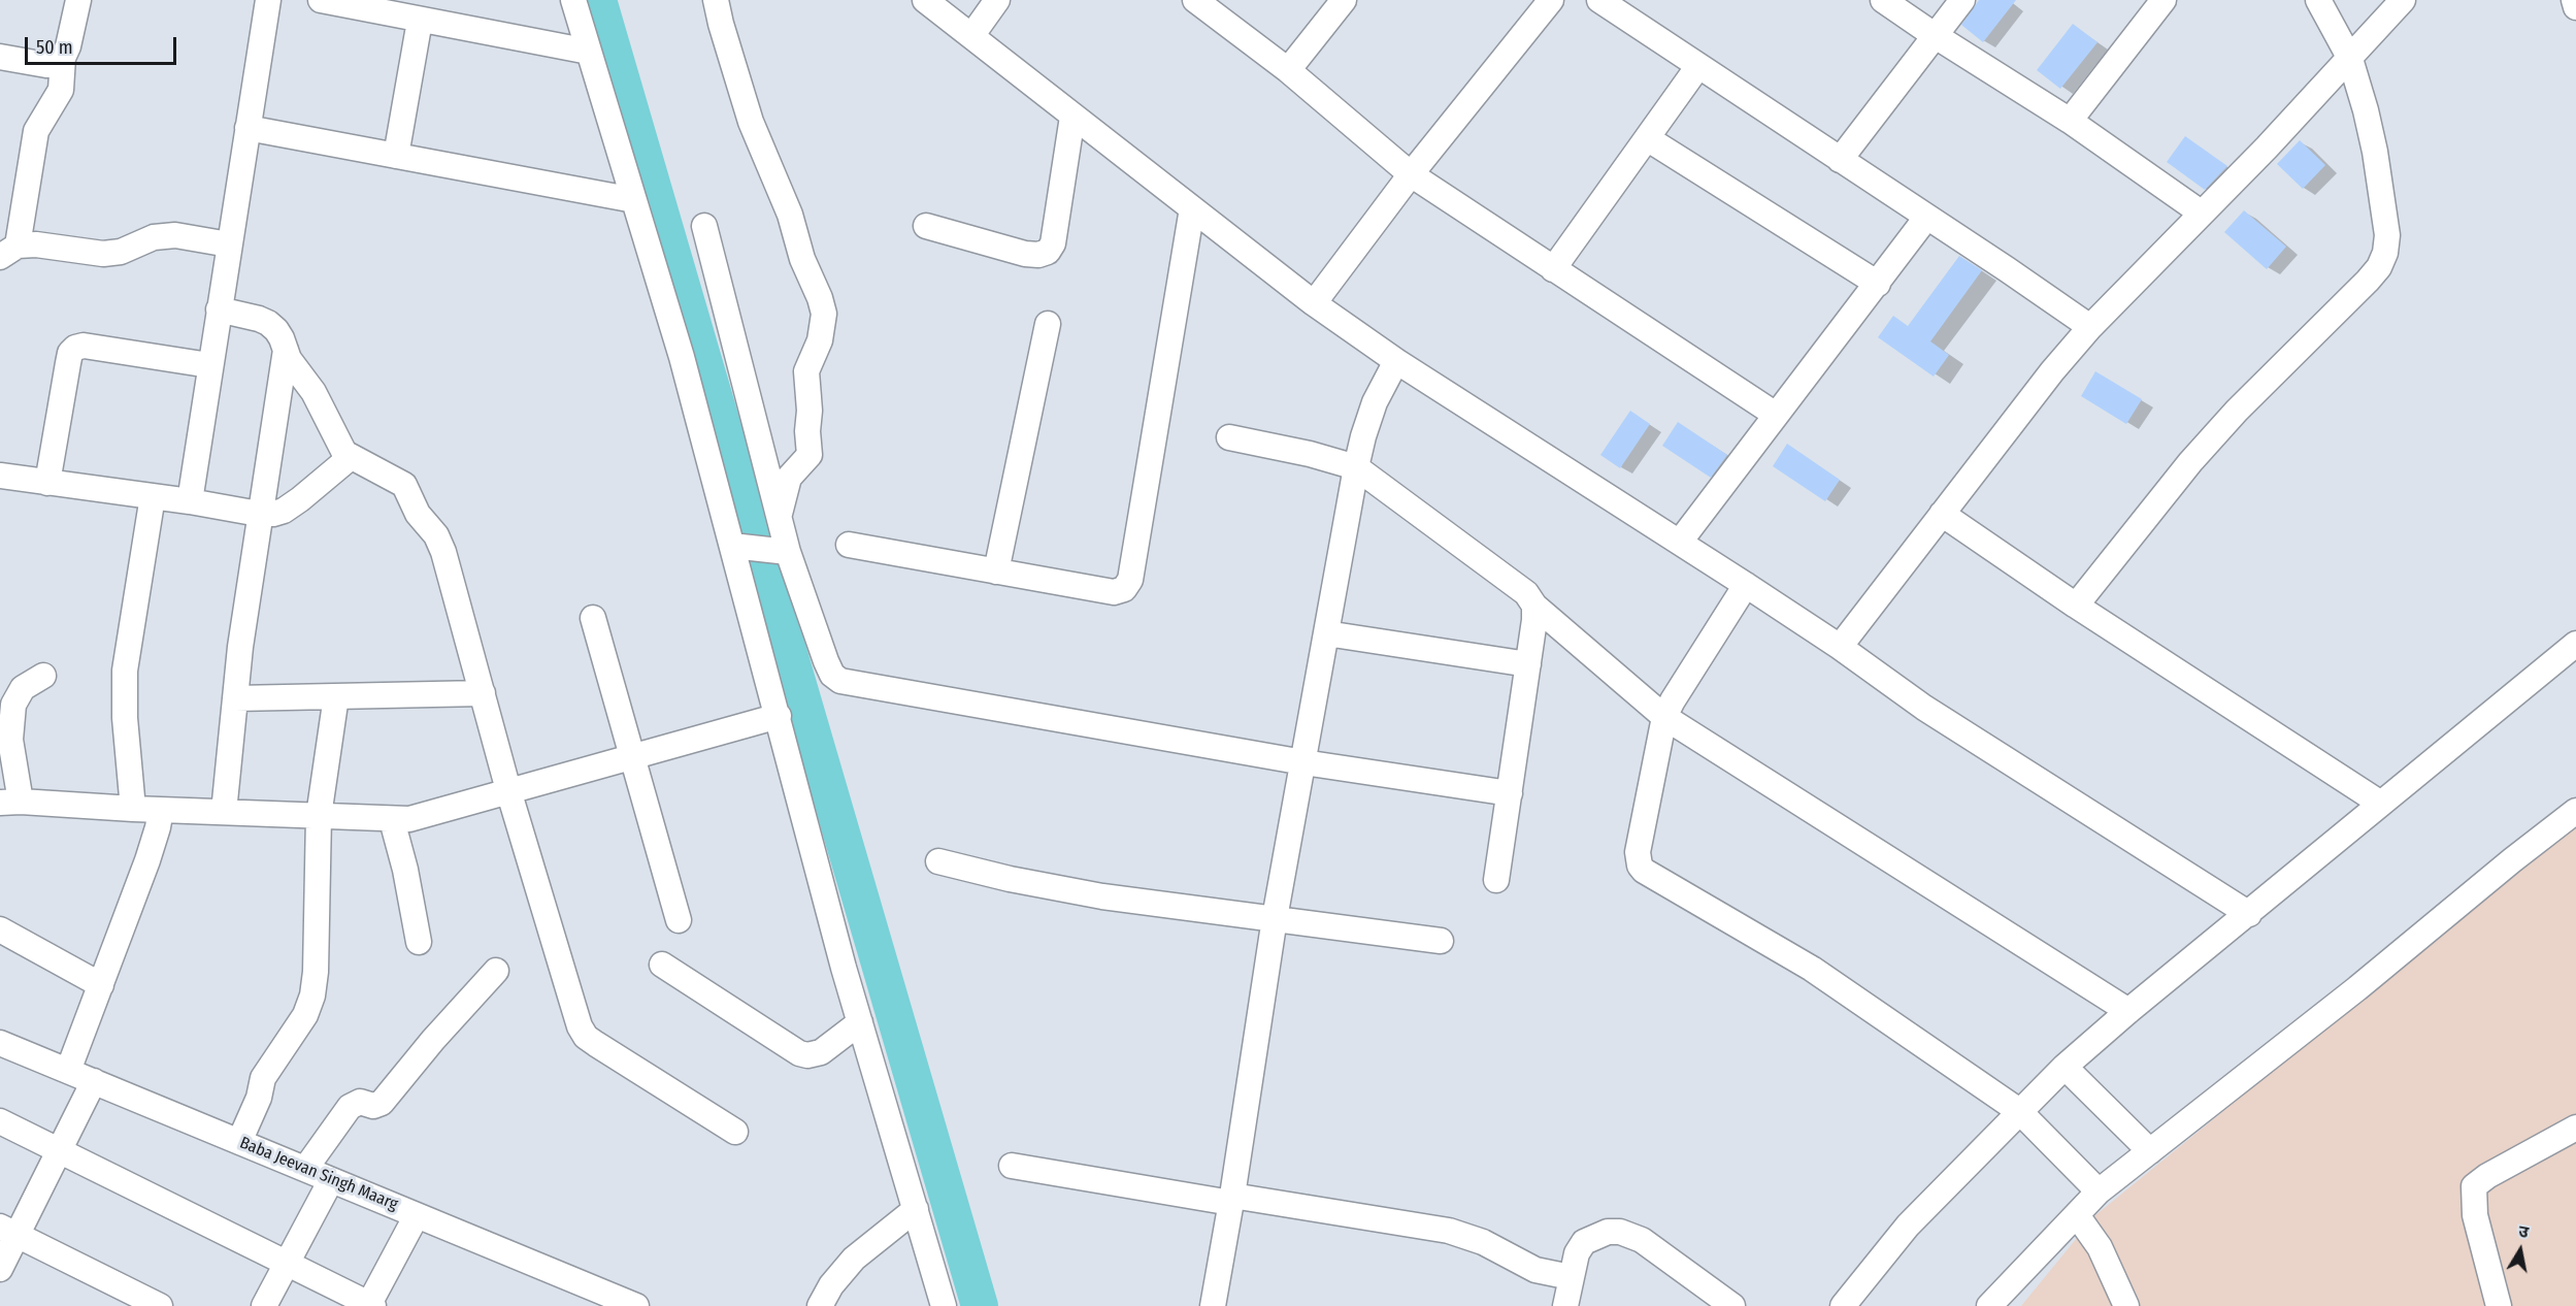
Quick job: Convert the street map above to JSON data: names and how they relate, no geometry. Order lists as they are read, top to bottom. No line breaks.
{"streets":{"street":["Baba Jeevan Singh Maarg"]},"scale_bar":"50 m","north":"top"}
